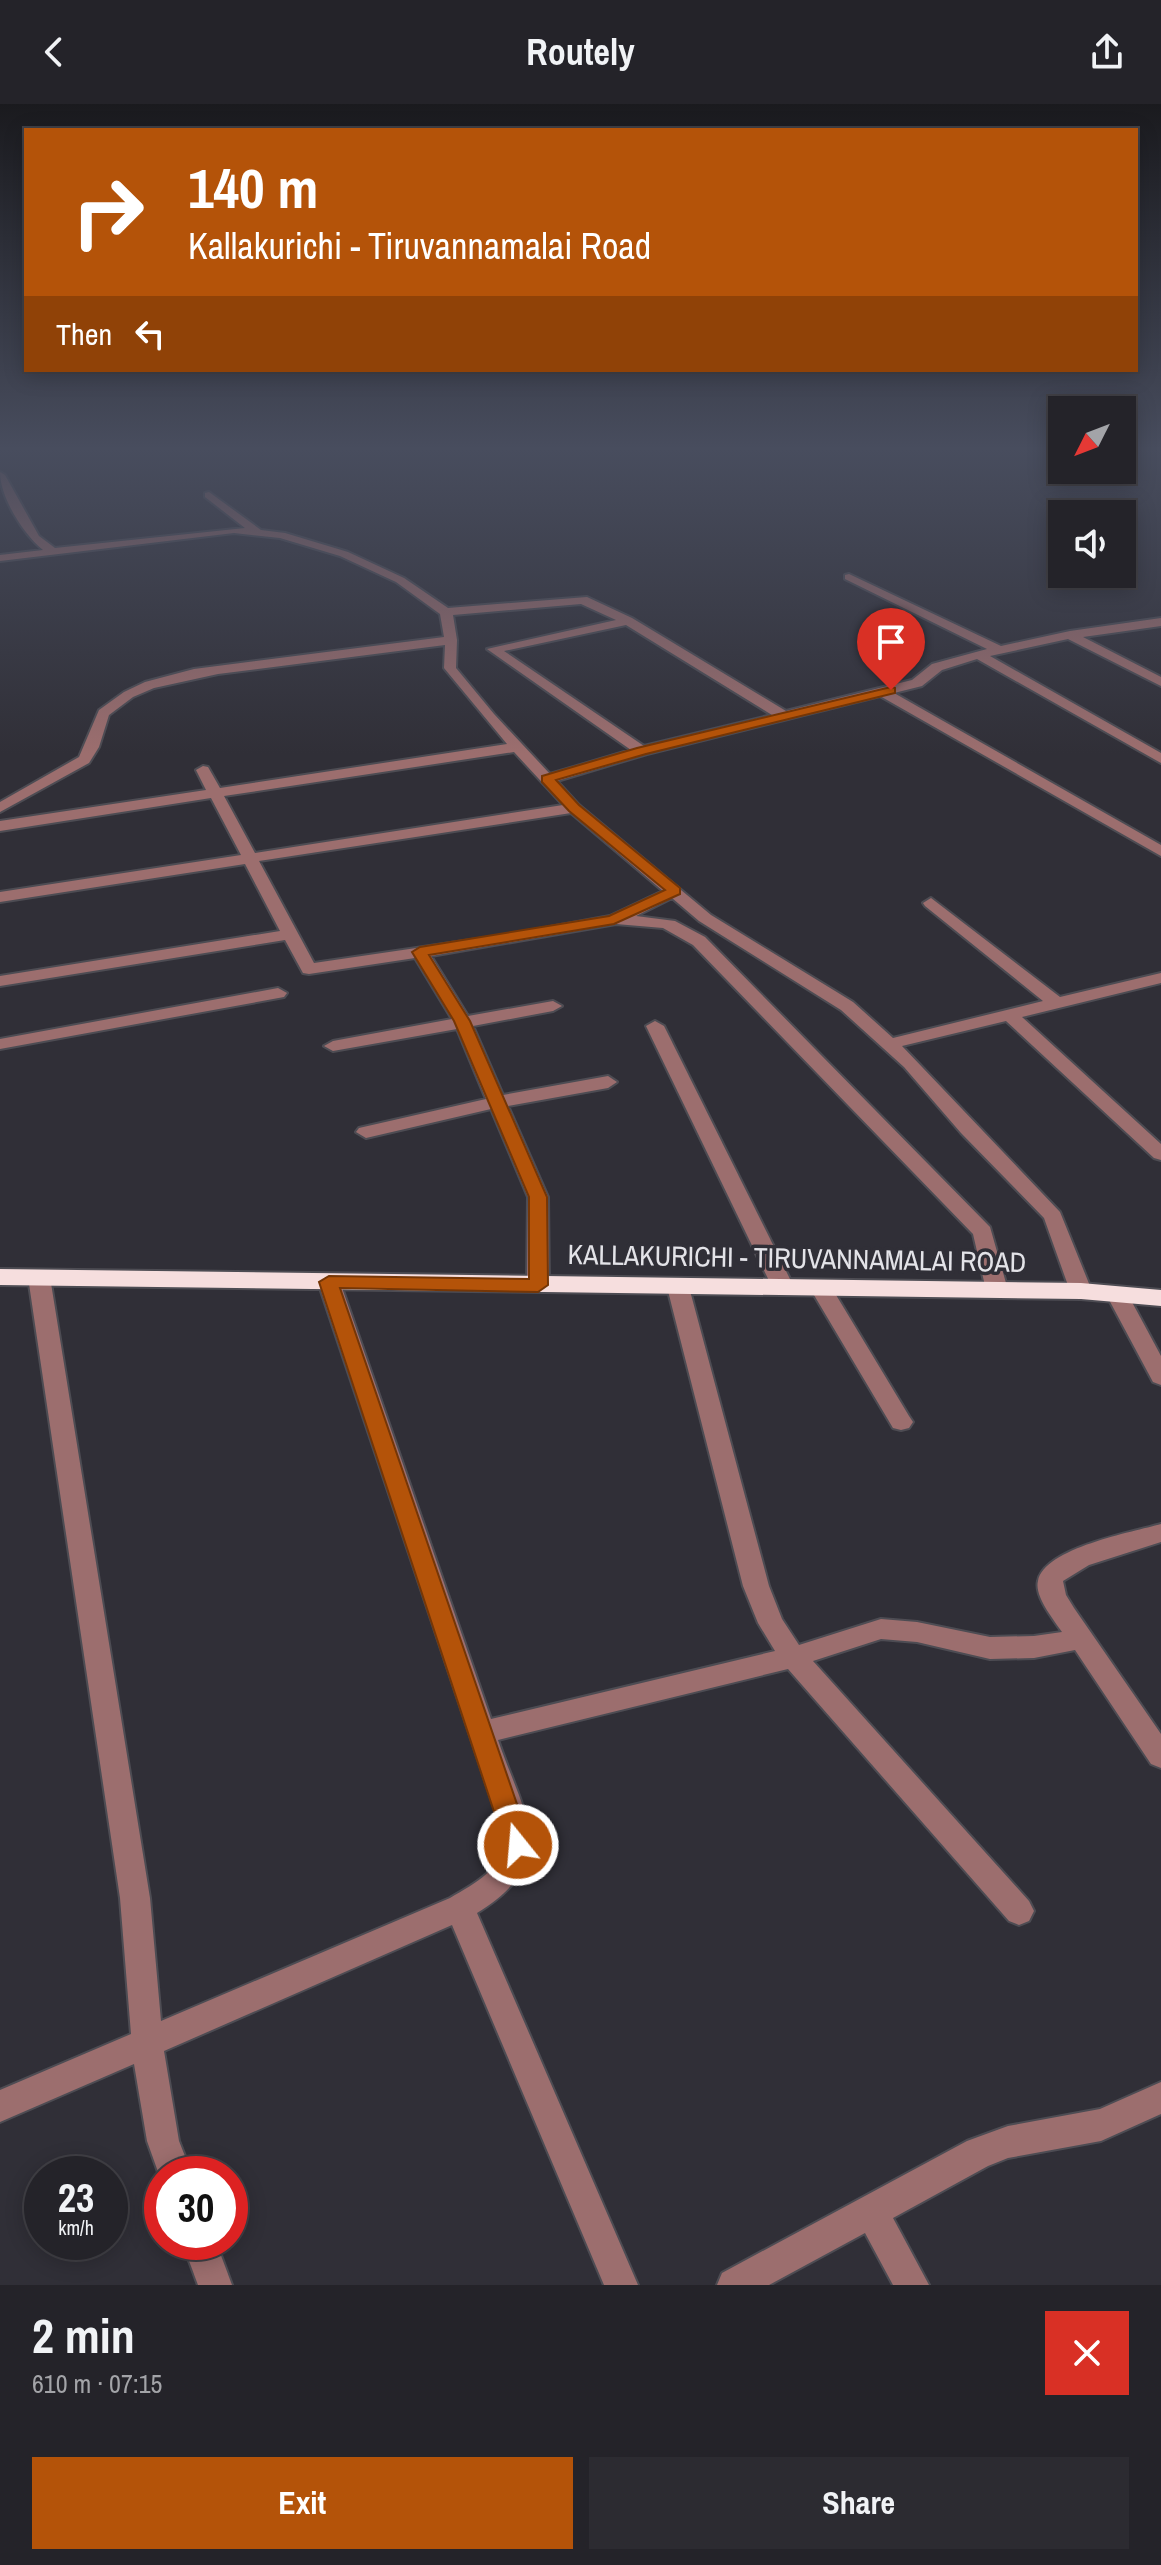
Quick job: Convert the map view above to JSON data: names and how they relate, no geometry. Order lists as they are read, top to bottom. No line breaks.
{"streets":{"highway":["KALLAKURICHI - TIRUVANNAMALAI ROAD"]},"north":"bottom left","page":{"header":"Routely","turn":["140 m","Kallakurichi - Tiruvannamalai Road"],"then":"Then","speed":"23 km/h","limit":"30","heading":["2 min","610 m · 07:15"],"buttons":["Exit","Share"]}}
